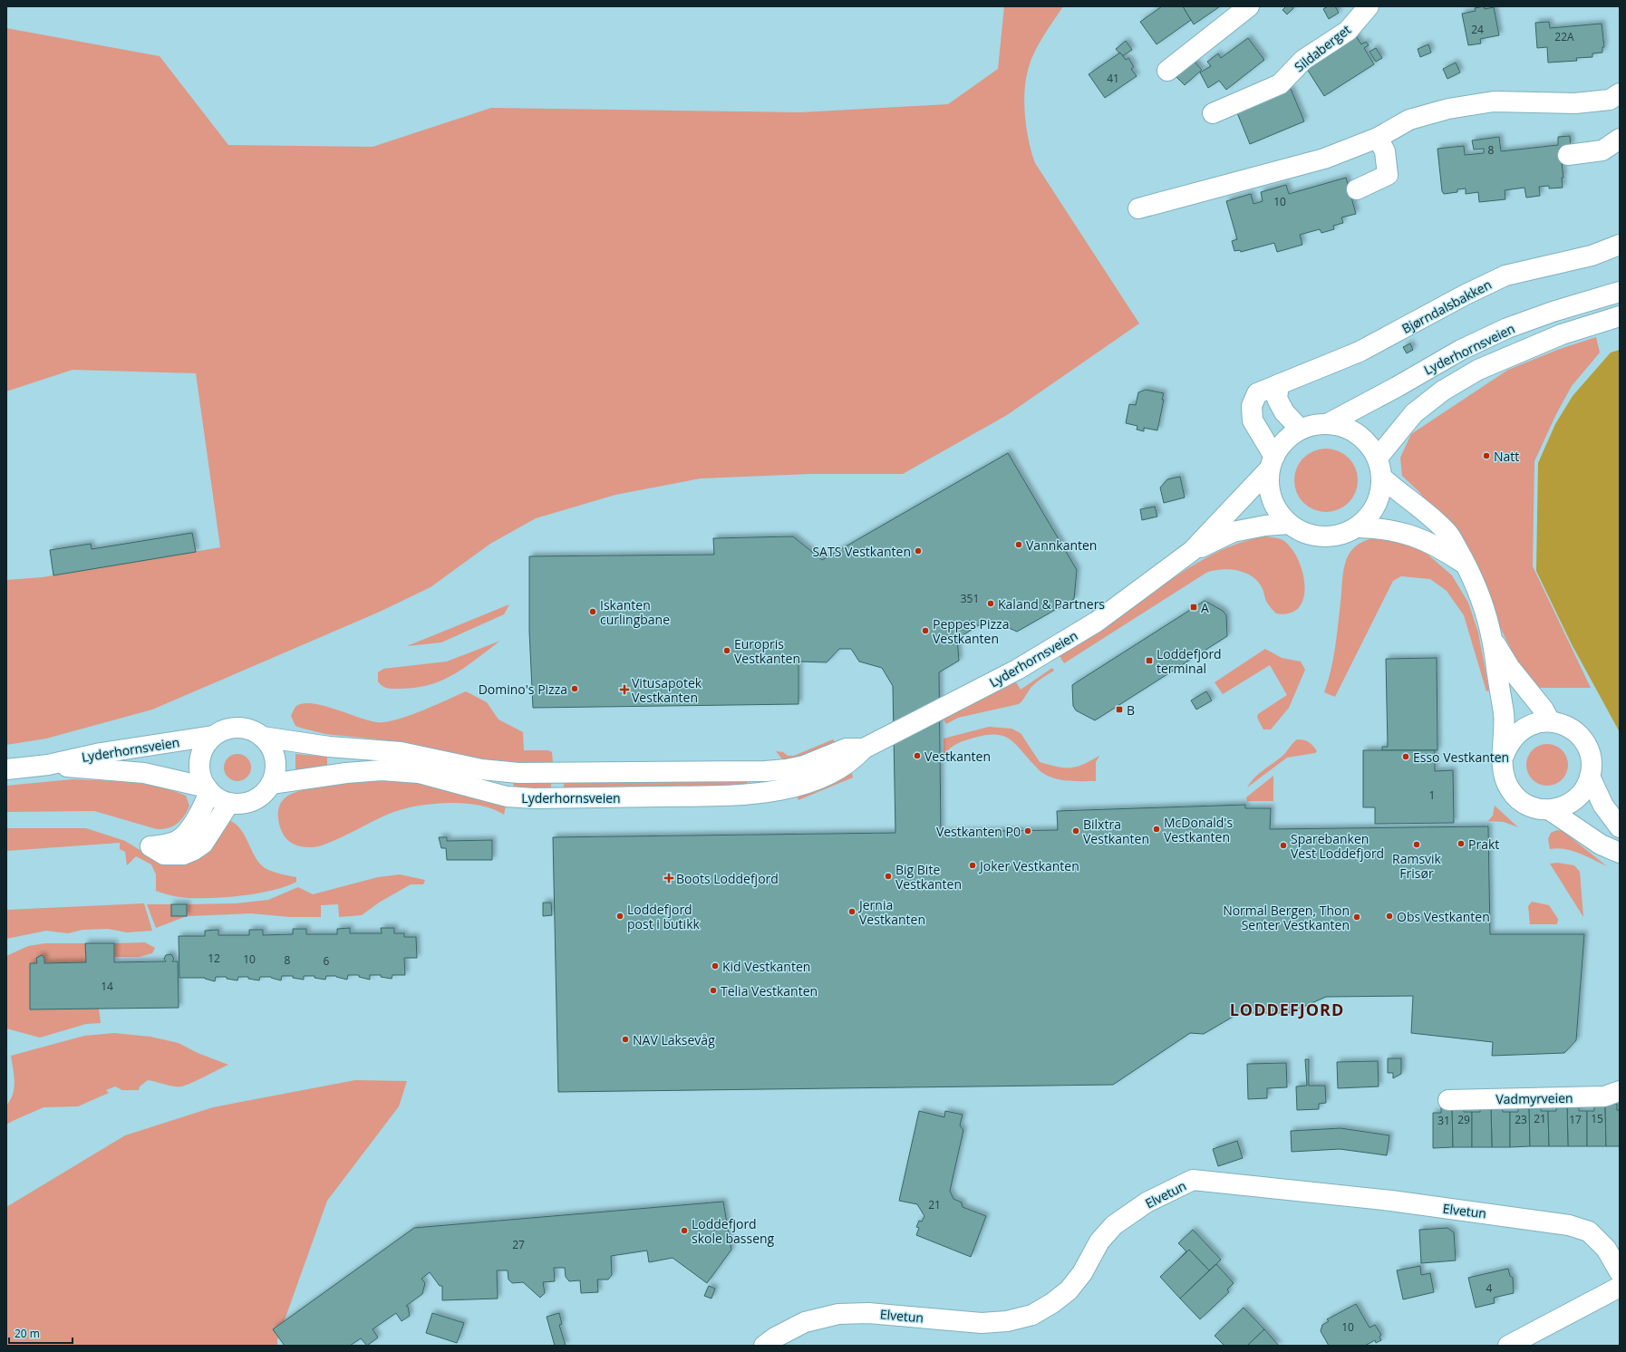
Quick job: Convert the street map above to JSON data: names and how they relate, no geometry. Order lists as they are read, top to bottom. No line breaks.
{"streets":{"main road":["Sildaberget","Bjørndalsbakken","Lyderhornsveien","Vadmyrveien","Elvetun"]},"crossings":[["Bjørndalsbakken","Lyderhornsveien"]],"districts":["LODDEFJORD"],"places":{"other":["Natt","Vannkanten","SATS Vestkanten","Kaland & Partners","Iskanten curlingbane","Peppes Pizza Vestkanten","Europris Vestkanten","Domino's Pizza","Vestkanten","Esso Vestkanten","McDonald's Vestkanten","Vestkanten P0","Bilxtra Vestkanten","Prakt","Ramsvik Frisør","Sparebanken Vest Loddefjord","Joker Vestkanten","Big Bite Vestkanten","Jernia Vestkanten","Loddefjord post i butikk","Obs Vestkanten","Normal Bergen, Thon Senter Vestkanten","Kid Vestkanten","Telia Vestkanten","NAV Laksevåg","Loddefjord skole basseng"],"transit":["A","Loddefjord terminal","B"],"health":["Vitusapotek Vestkanten","Boots Loddefjord"]},"house_numbers":["24","22A","41","8","10","351","1","12","10","8","6","14","21","15","29","23","17","31","21","27","4","10"],"scale_bar":"20 m"}
